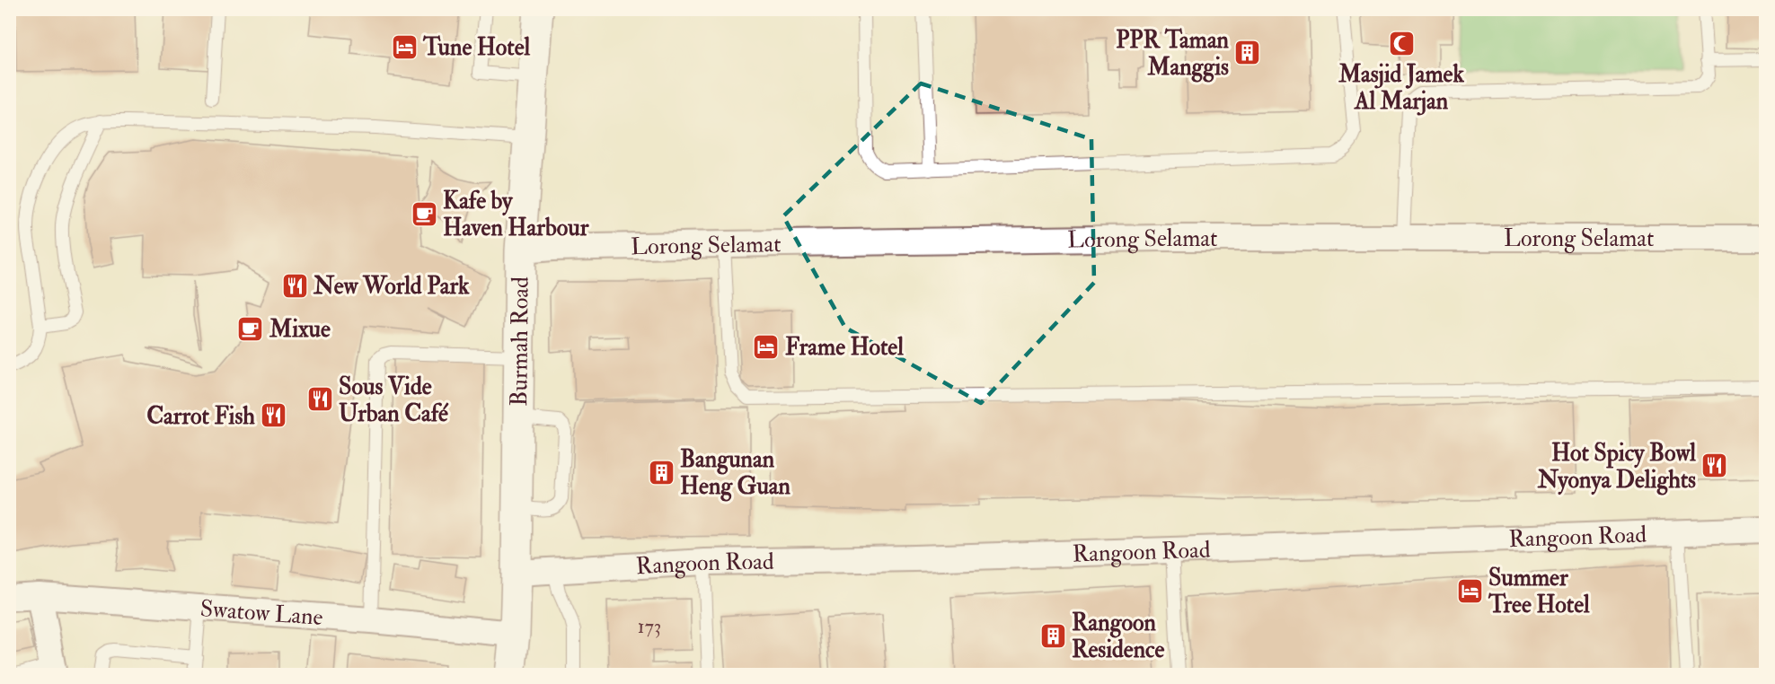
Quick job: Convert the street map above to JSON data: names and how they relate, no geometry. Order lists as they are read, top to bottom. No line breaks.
{"streets":{"main road":["Burmah Road"],"street":["Lorong Selamat","Rangoon Road","Swatow Lane"]},"crossings":[["Lorong Selamat","Burmah Road"],["Burmah Road","Rangoon Road"],["Burmah Road","Swatow Lane"]],"places":{"mosque":["Masjid Jamek Al Marjan"],"hotel":["Tune Hotel","Frame Hotel","Summer Tree Hotel"],"building":["PPR Taman Manggis","Bangunan Heng Guan","Rangoon Residence"],"cafe":["Kafe by Haven Harbour","Mixue"],"restaurant":["New World Park","Sous Vide Urban Café","Carrot Fish","Hot Spicy Bowl Nyonya Delights"]},"house_numbers":["173"]}
